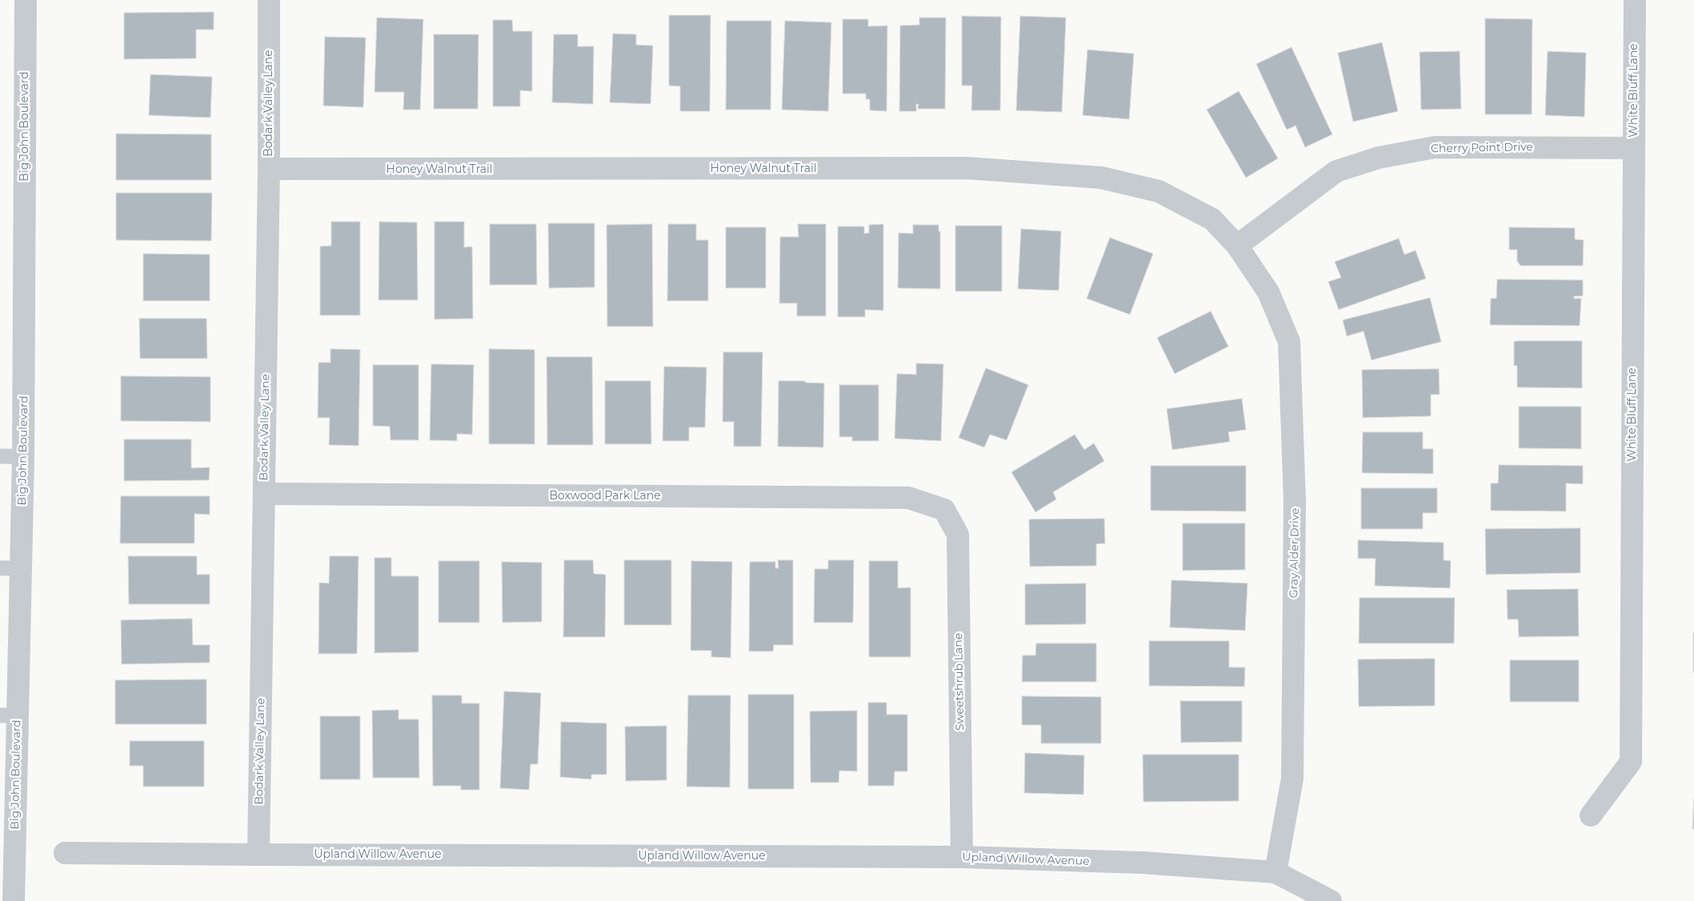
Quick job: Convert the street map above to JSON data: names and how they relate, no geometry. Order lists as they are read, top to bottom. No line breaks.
{"streets":{"street":["White Bluff Lane","Bodark Valley Lane","Big John Boulevard","Cherry Point Drive","Honey Walnut Trail","Boxwood Park Lane","Gray Alder Drive","Sweetshrub Lane","Upland Willow Avenue"]},"crossings":[["White Bluff Lane","Cherry Point Drive"],["Bodark Valley Lane","Honey Walnut Trail"],["Bodark Valley Lane","Boxwood Park Lane"],["Bodark Valley Lane","Upland Willow Avenue"],["Cherry Point Drive","Honey Walnut Trail"],["Cherry Point Drive","Gray Alder Drive"],["Honey Walnut Trail","Gray Alder Drive"],["Boxwood Park Lane","Sweetshrub Lane"],["Gray Alder Drive","Upland Willow Avenue"],["Sweetshrub Lane","Upland Willow Avenue"]]}
